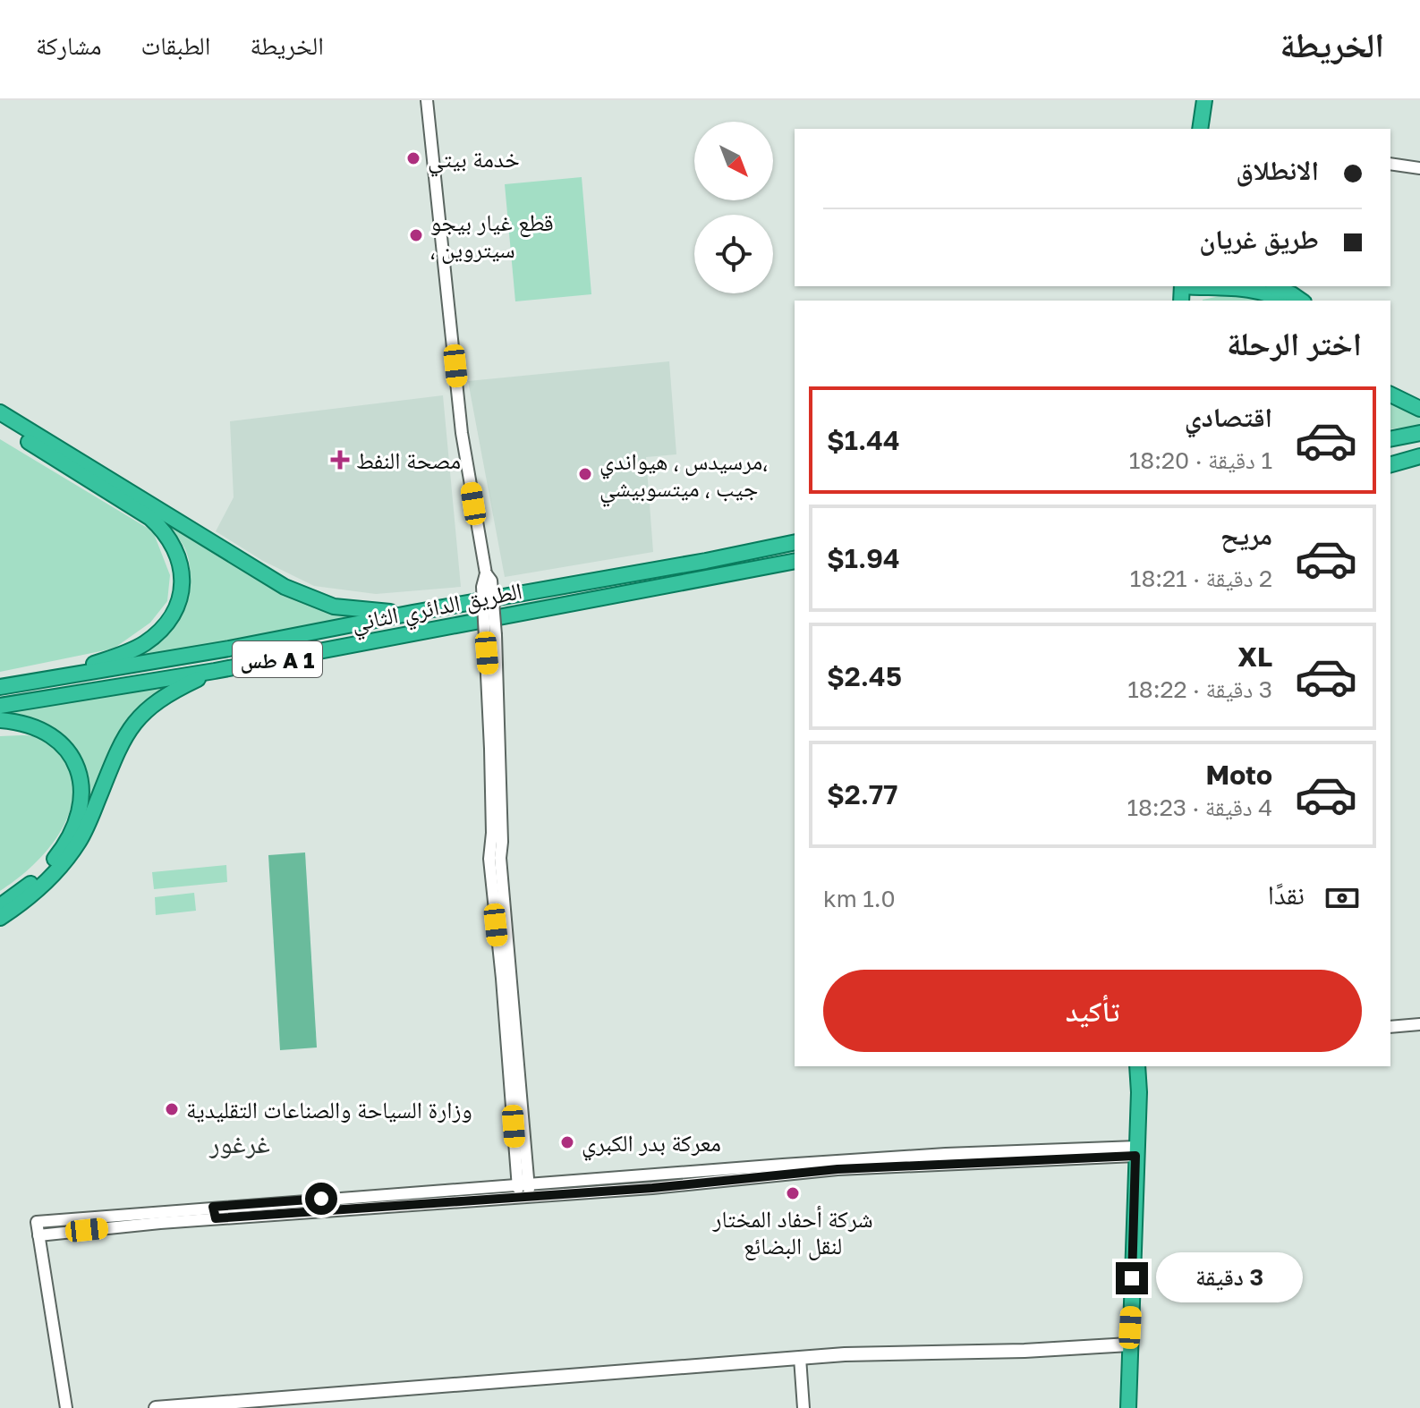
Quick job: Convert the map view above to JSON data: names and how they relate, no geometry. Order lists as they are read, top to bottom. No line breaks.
{"streets":{"highway":["الطريق الدائري الثاني","طس A 1"]},"districts":["غرغور"],"places":{"other":["خدمة بيتي","قطع غيار بيجو ، سيتروين","مرسيدس ، هيواندي، جيب ، ميتسوبيشي","وزارة السياحة والصناعات التقليدية","معركة بدر الكبري","شركة أحفاد المختار لنقل البضائع"],"health":["مصحة النفط"]},"north":"bottom right","page":{"header":"الخريطة","nav":["الخريطة","الطبقات","مشاركة"],"banner":["الانطلاق","طريق غريان"],"heading":"اختر الرحلة","list":[{"name":"اقتصادي","note":"1 دقيقة · 18:20","value":"$1.44"},{"name":"مريح","note":"2 دقيقة · 18:21","value":"$1.94"},{"name":"XL","note":"3 دقيقة · 18:22","value":"$2.45"},{"name":"Moto","note":"4 دقيقة · 18:23","value":"$2.77"}],"pay":["نقدًا","1.0 km"],"buttons":"تأكيد","bubble":"3 دقيقة"}}
